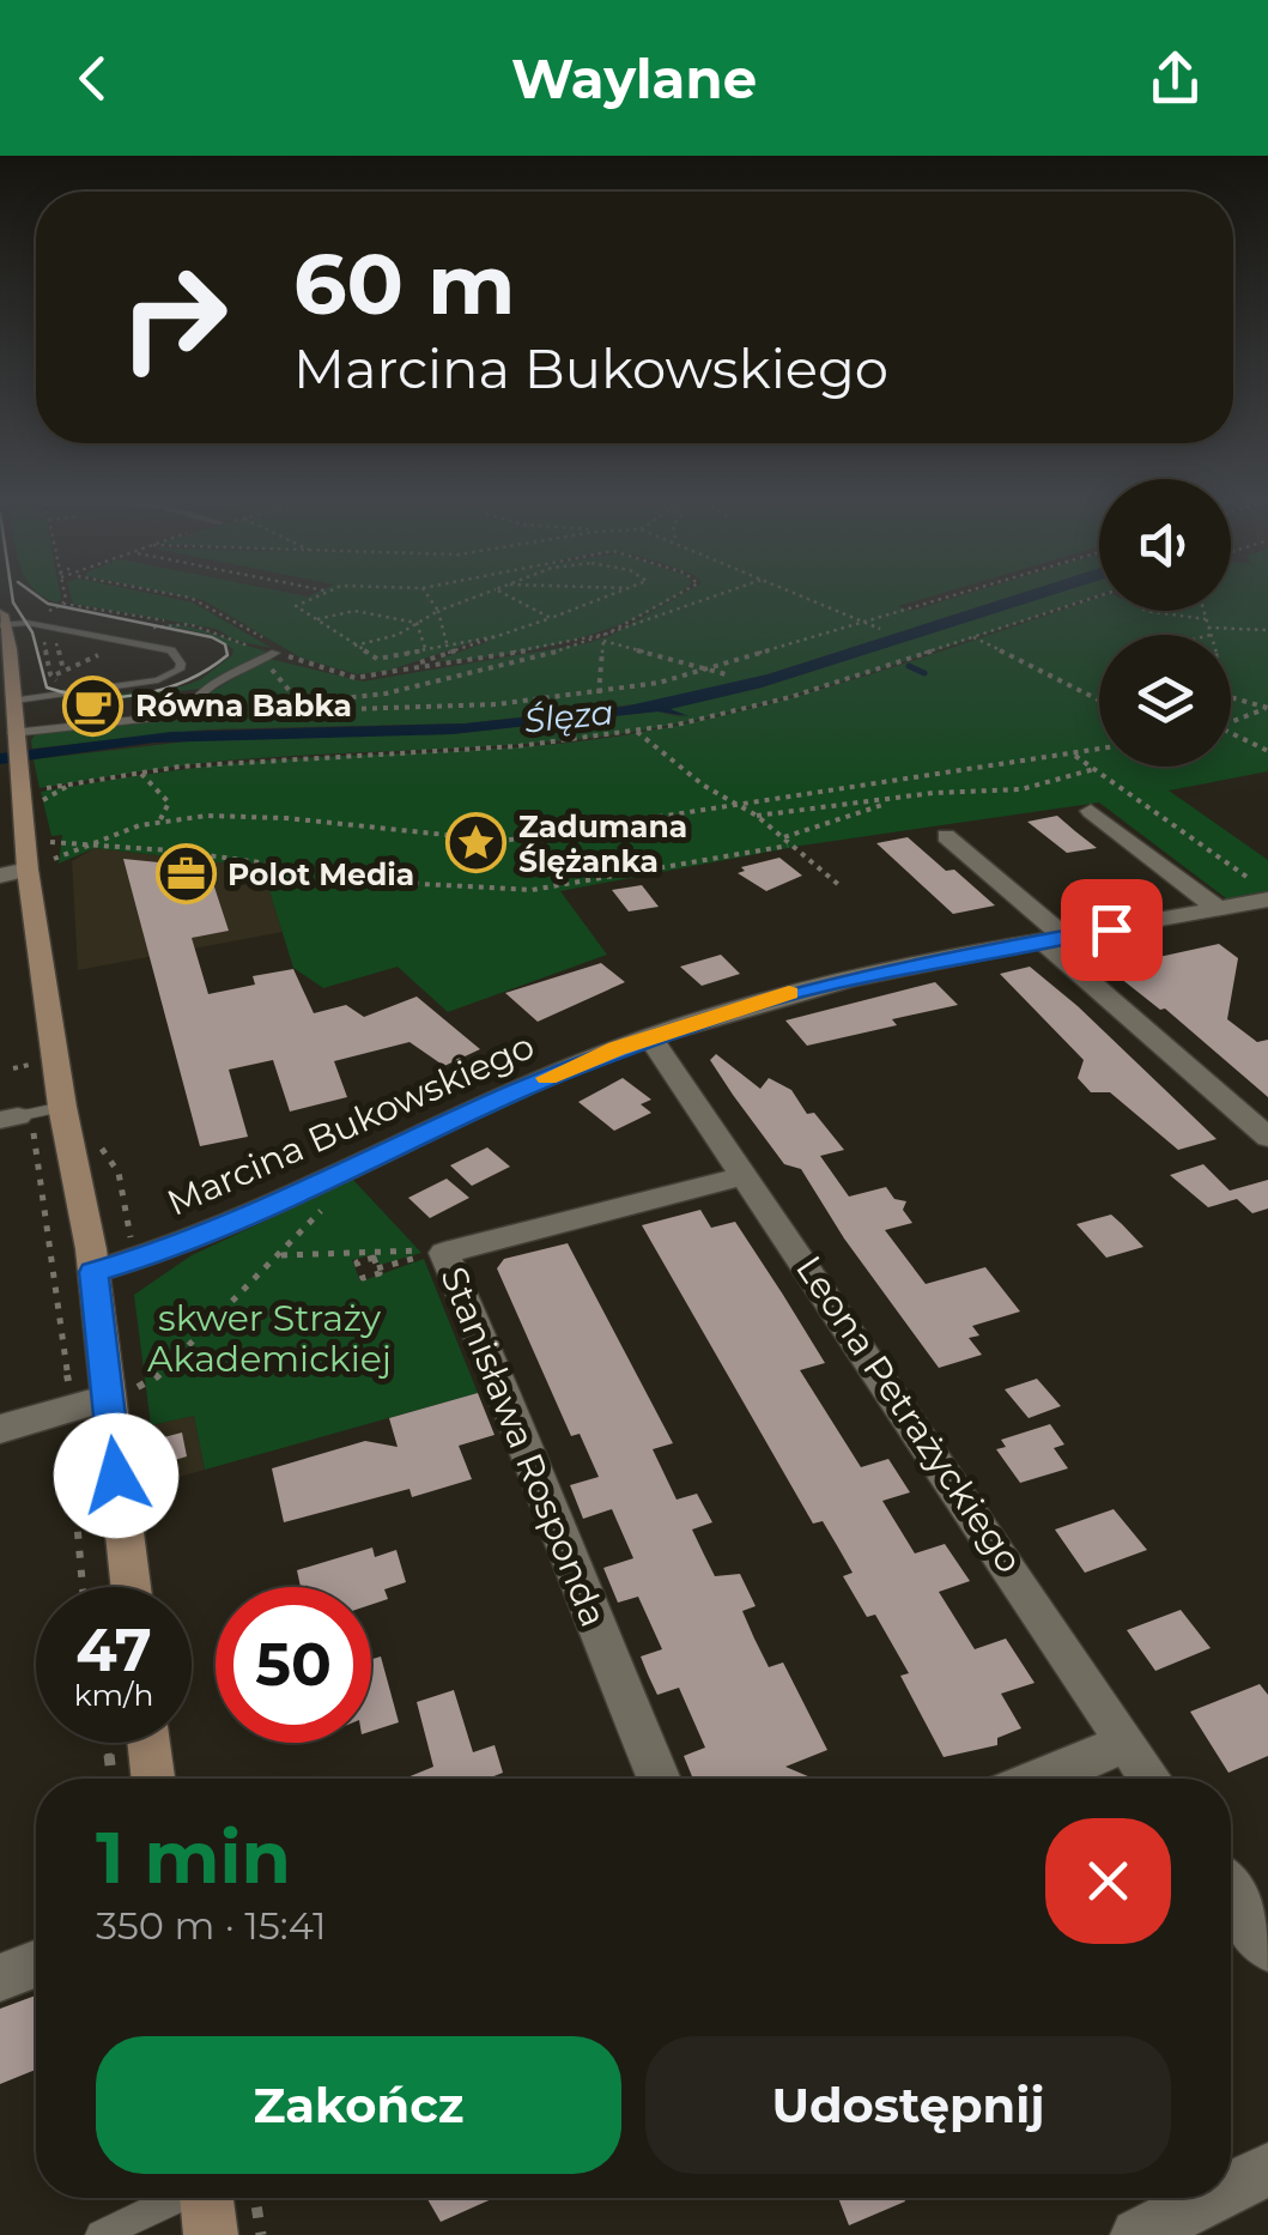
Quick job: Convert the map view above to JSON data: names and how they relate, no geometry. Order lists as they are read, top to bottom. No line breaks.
{"streets":{"street":["Marcina Bukowskiego","Leona Petrażyckiego","Stanisława Rosponda"]},"crossings":[["Marcina Bukowskiego","Leona Petrażyckiego"],["Leona Petrażyckiego","Stanisława Rosponda"]],"water":["Ślęza"],"parks":["skwer Straży Akademickiej"],"places":{"cafe":["Równa Babka"],"place":["Zadumana Ślężanka"],"office":["Polot Media"]},"page":{"header":"Waylane","turn":["60 m","Marcina Bukowskiego"],"speed":"47 km/h","limit":"50","heading":["1 min","350 m · 15:41"],"buttons":["Zakończ","Udostępnij"]}}
